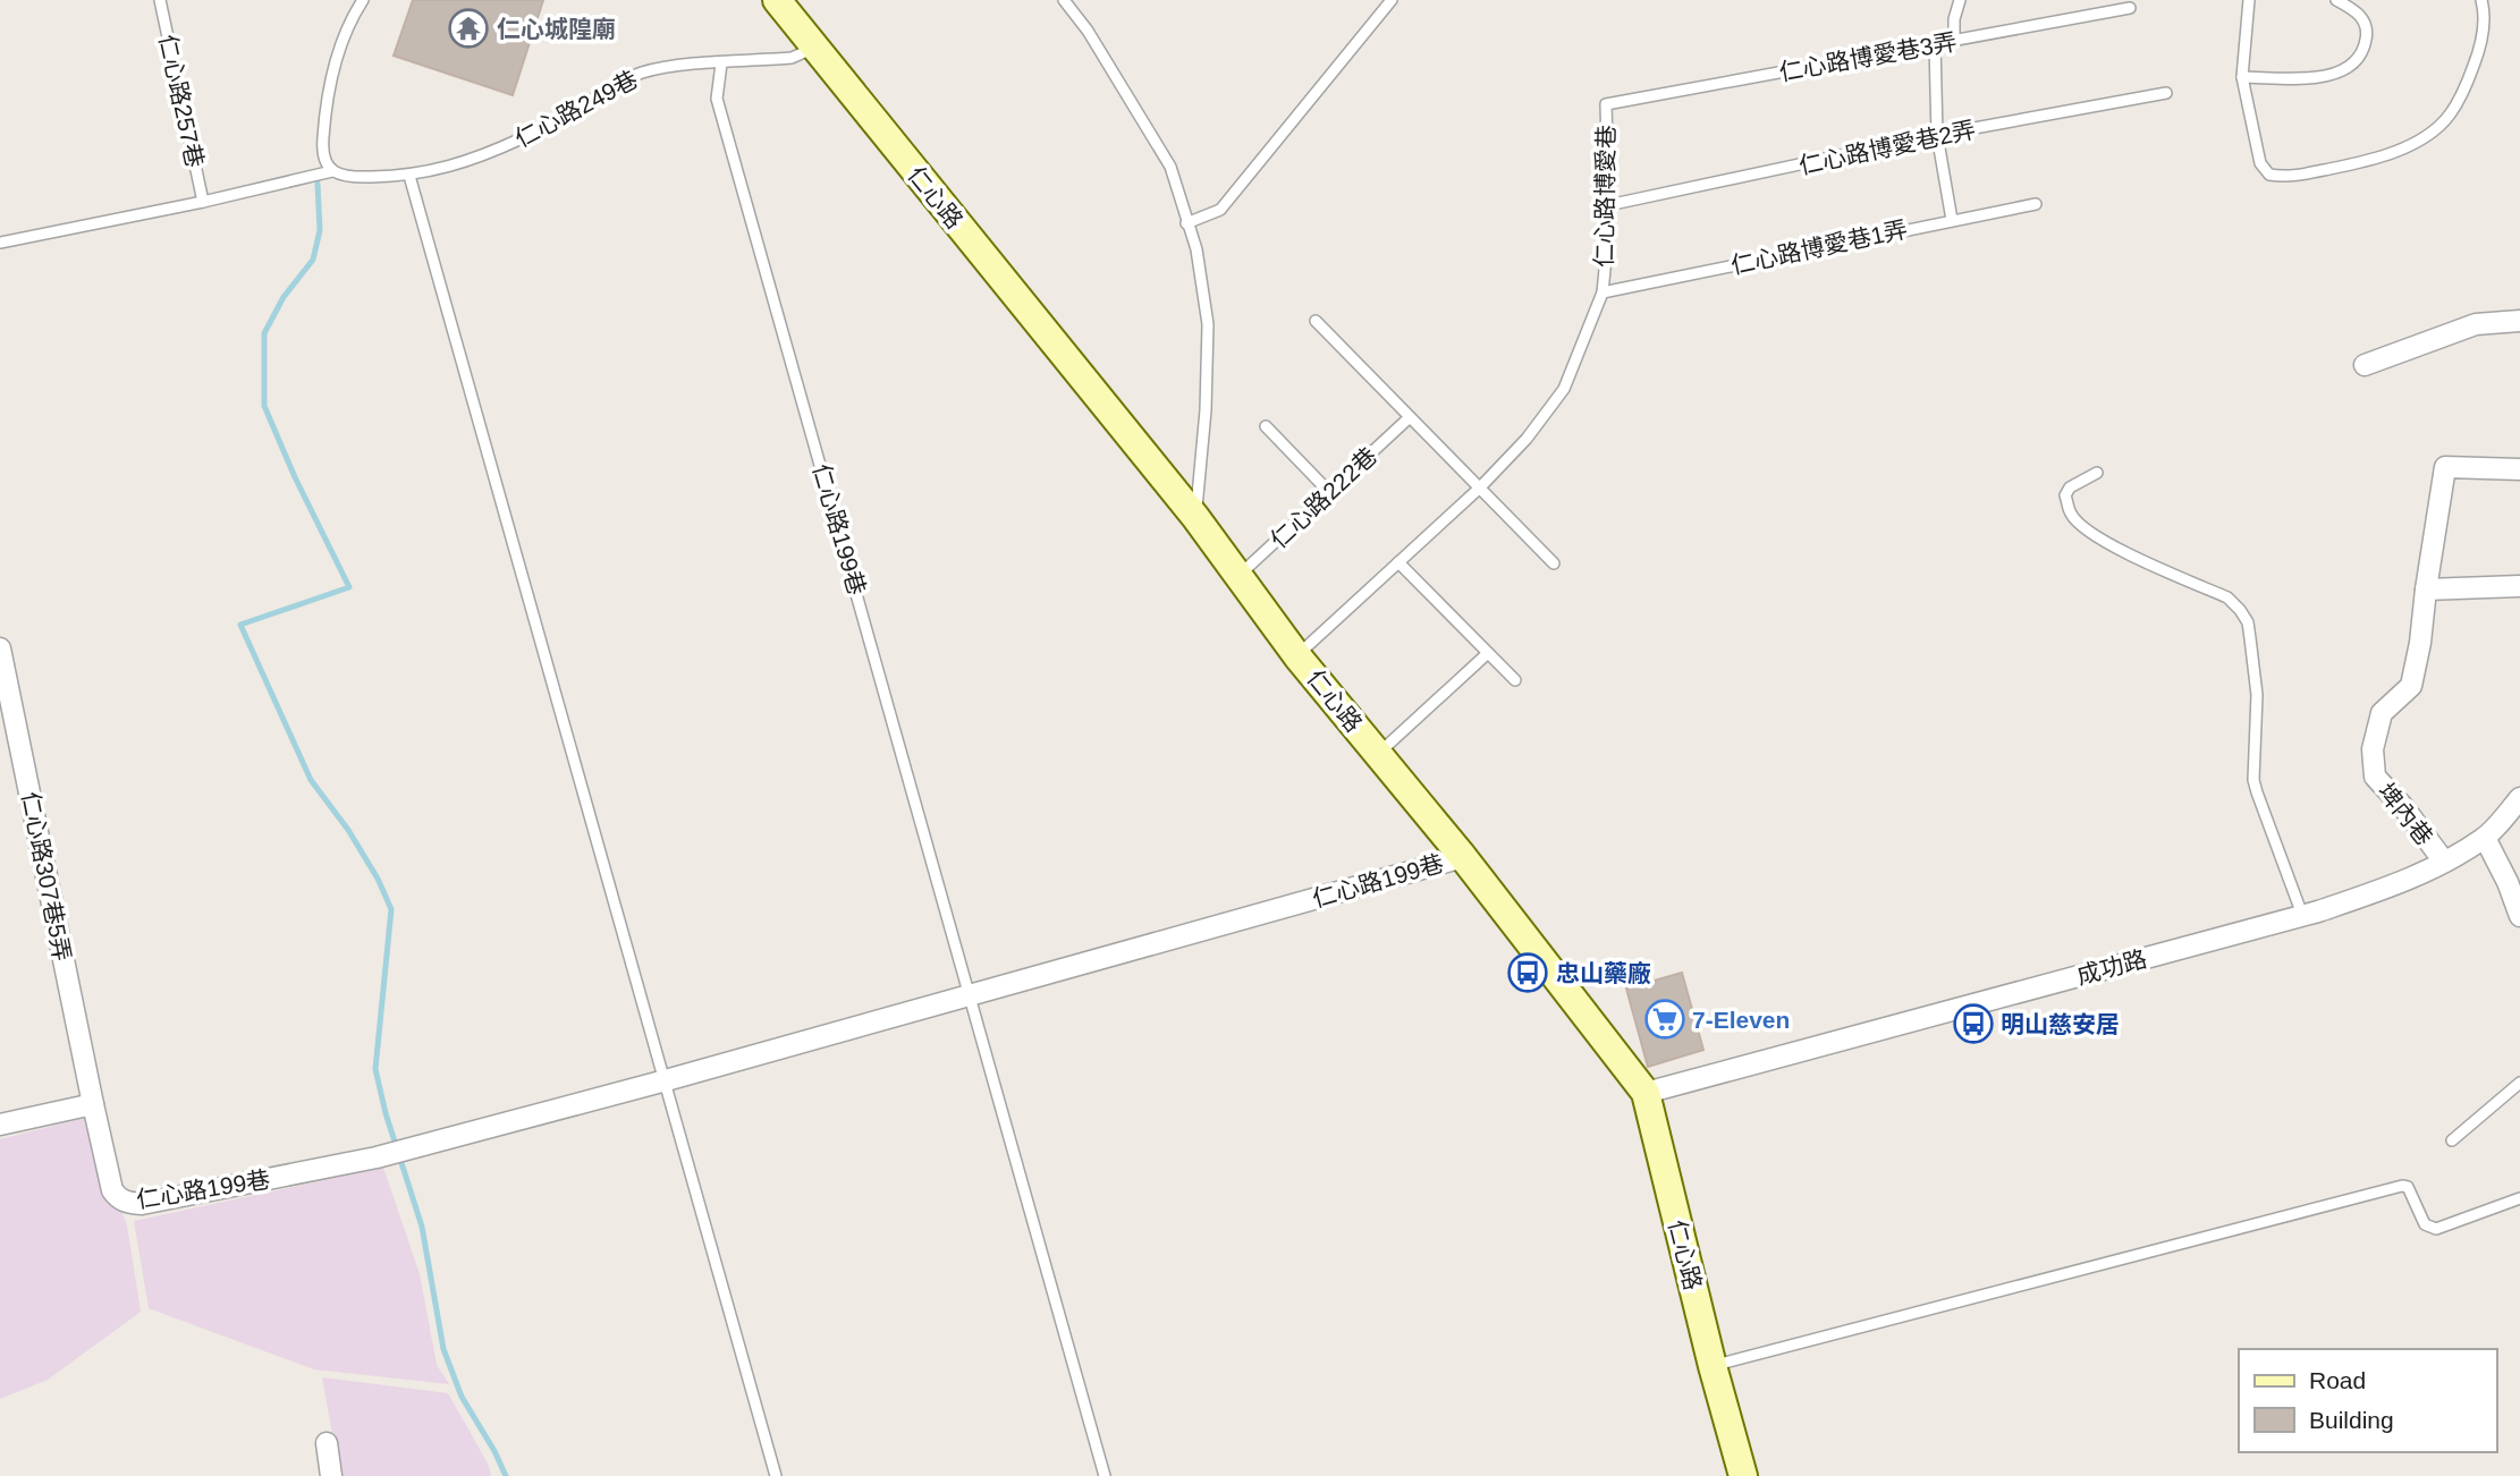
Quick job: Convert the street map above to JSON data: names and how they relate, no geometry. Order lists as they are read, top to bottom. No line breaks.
{"streets":{"street":["仁心路","仁心路199巷","埤內巷","仁心路307巷5弄","成功路"],"lane":["仁心路博愛巷3弄","仁心路257巷","仁心路249巷","仁心路博愛巷2弄","仁心路博愛巷","仁心路博愛巷1弄","仁心路222巷"]},"crossings":[["仁心路博愛巷3弄","仁心路博愛巷"],["仁心路249巷","仁心路"],["仁心路249巷","仁心路199巷"],["仁心路博愛巷2弄","仁心路博愛巷"],["仁心路博愛巷","仁心路"],["仁心路博愛巷","仁心路博愛巷1弄"],["仁心路","仁心路222巷"],["仁心路","仁心路199巷"],["仁心路","成功路"],["仁心路199巷","仁心路307巷5弄"],["埤內巷","成功路"]],"places":{"temple":["仁心城隍廟"],"bus stop":["忠山藥廠","明山慈安居"],"supermarket":["7-Eleven"]},"legend":["Road","Building"]}
